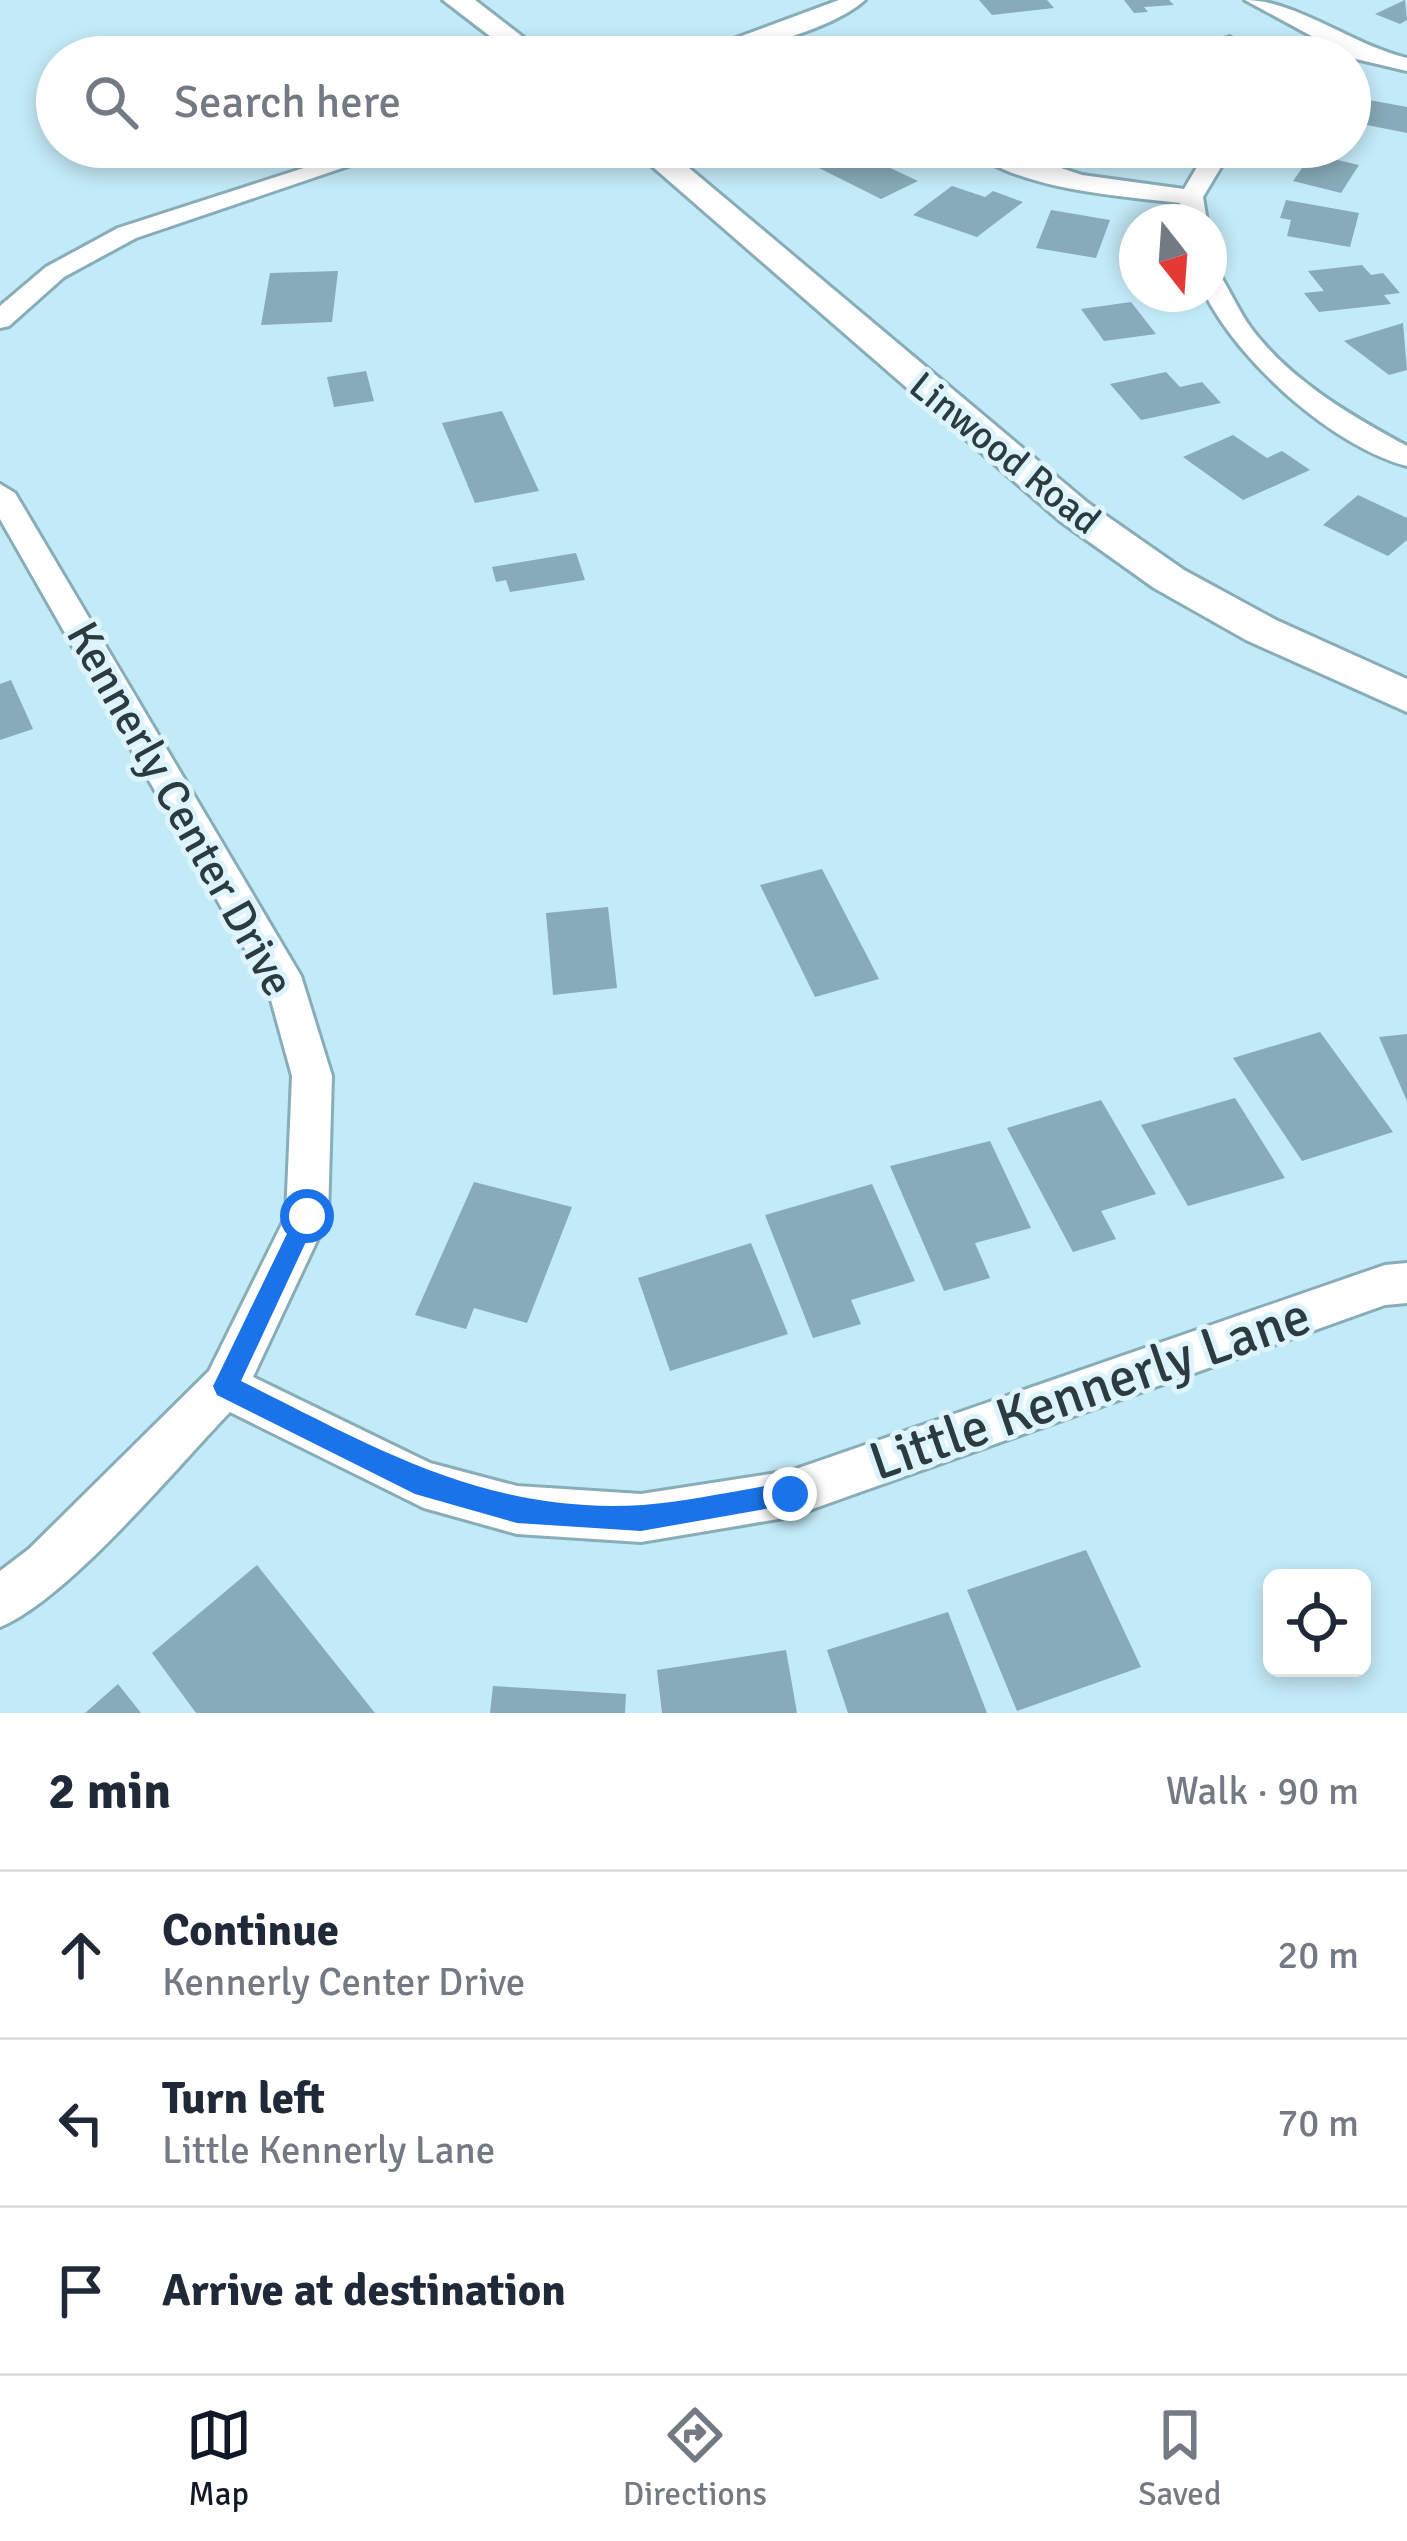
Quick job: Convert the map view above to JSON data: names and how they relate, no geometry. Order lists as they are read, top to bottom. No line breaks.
{"streets":{"street":["Linwood Road","Kennerly Center Drive","Little Kennerly Lane"]},"crossings":[["Kennerly Center Drive","Little Kennerly Lane"]],"north":"bottom","page":{"search":"Search here","heading":["2 min","Walk · 90 m"],"list":[["Continue","Kennerly Center Drive","20 m"],["Turn left","Little Kennerly Lane","70 m"],"Arrive at destination"],"nav":["Map","Directions","Saved"]}}
